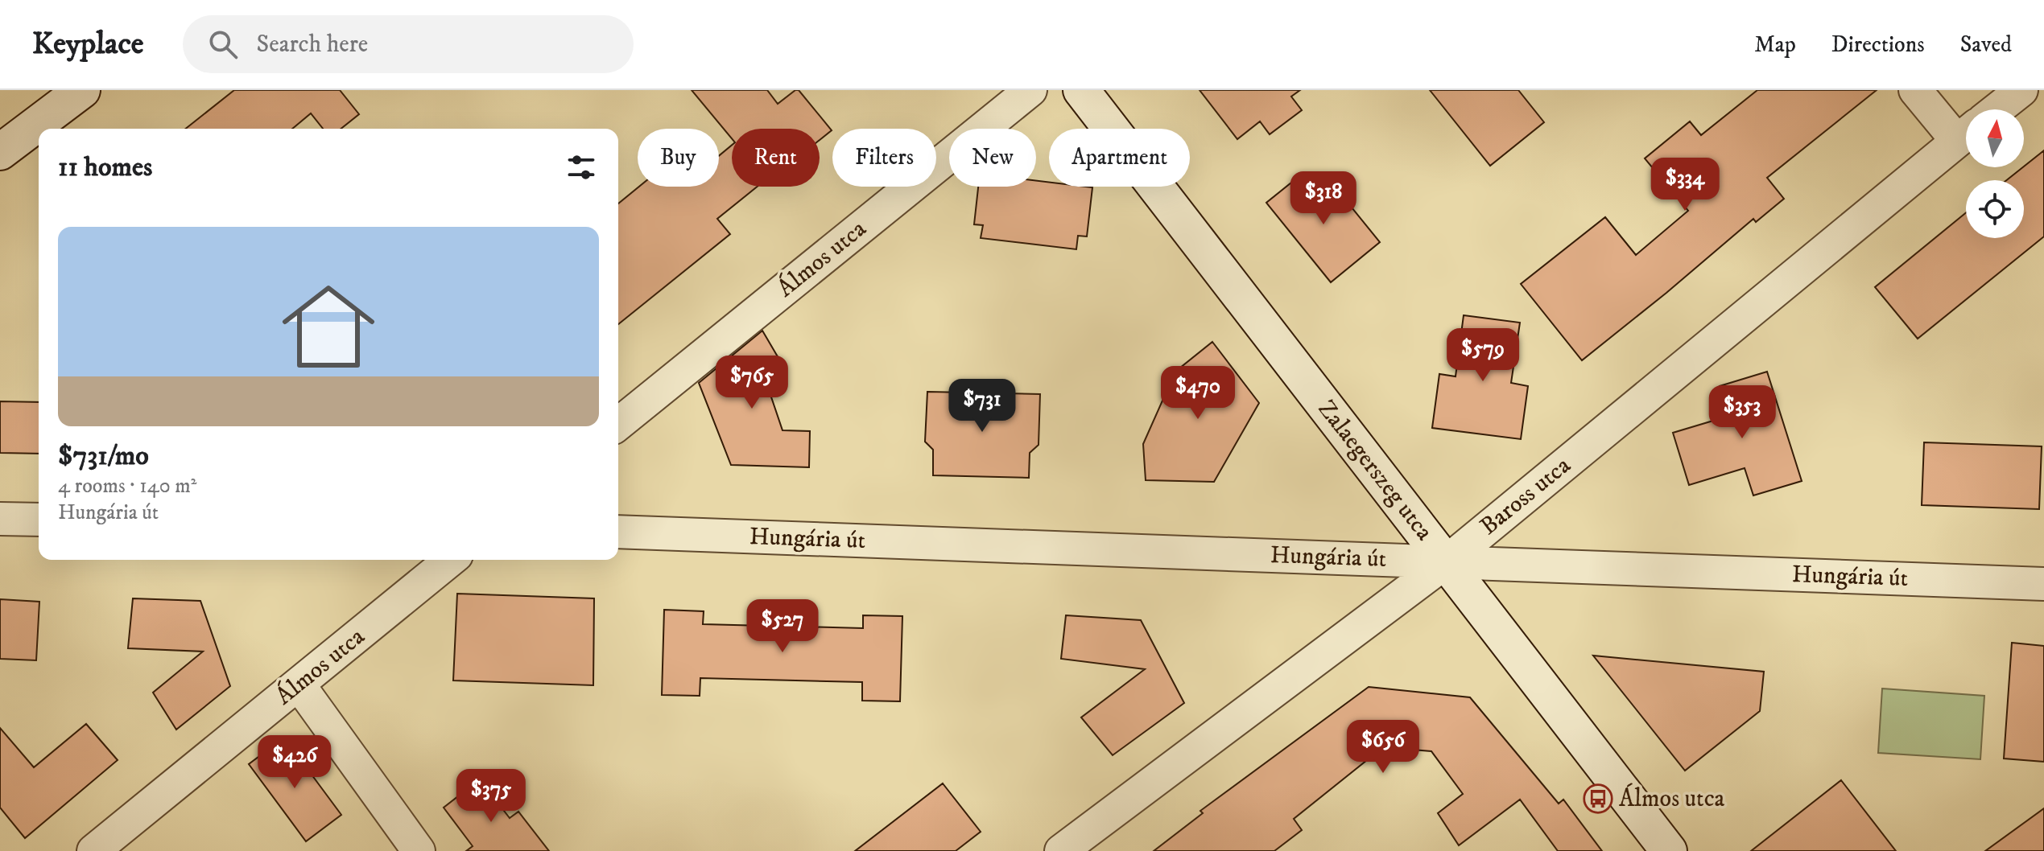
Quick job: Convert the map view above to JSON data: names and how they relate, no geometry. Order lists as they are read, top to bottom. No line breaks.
{"streets":{"street":["Álmos utca","Zalaegerszeg utca","Baross utca","Hungária út"]},"crossings":[["Zalaegerszeg utca","Baross utca"],["Zalaegerszeg utca","Hungária út"],["Baross utca","Hungária út"]],"places":{"bus stop":["Álmos utca"]},"north":"top","page":{"header":"Keyplace","search":"Search here","nav":["Map","Directions","Saved"],"chip":["Buy","Rent","Filters","New","Apartment"],"heading":"11 homes","price":["$334","$318","$579","$765","$470","$731","$353","$527","$656","$426","$375"],"list":[{"name":"$731/mo","note":"4 rooms · 140 m² · Hungária út"}]}}
